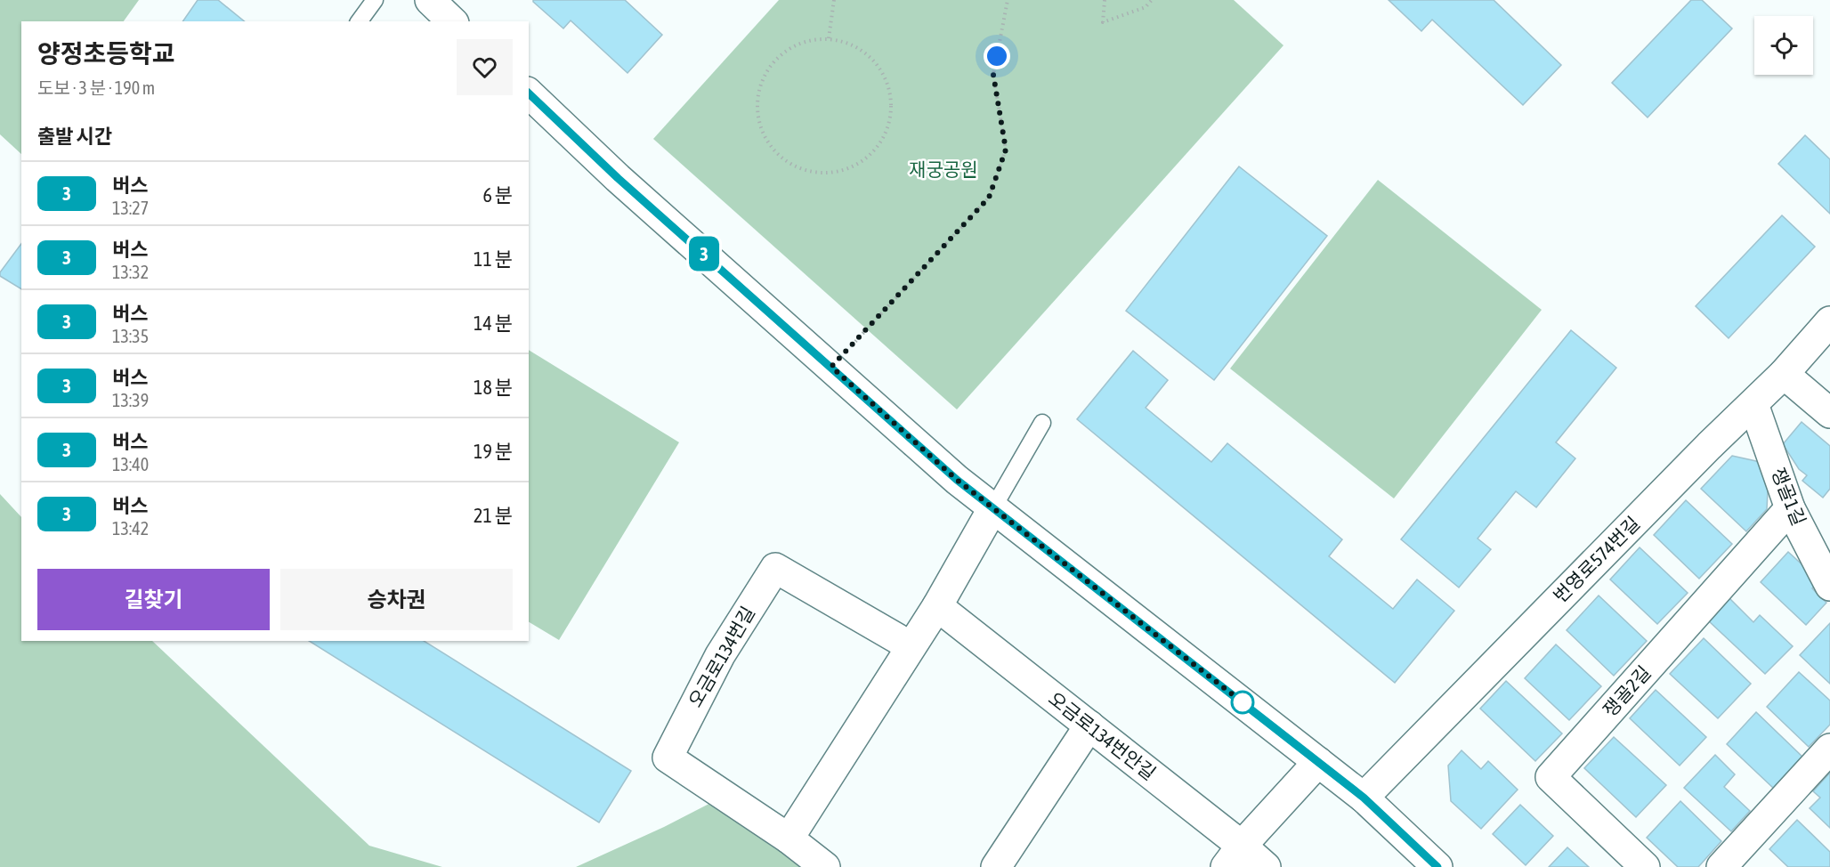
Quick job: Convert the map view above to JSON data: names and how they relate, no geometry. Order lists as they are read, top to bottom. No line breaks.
{"streets":{"street":["쟁골1길","번영로574번길","오금로134번길","쟁골2길","오금로134번안길"]},"crossings":[["쟁골1길","번영로574번길"],["쟁골1길","쟁골2길"]],"parks":["재궁공원"],"lines":["bus line 3"],"page":{"on_map":"3","heading":[["양정초등학교","도보 · 3 분 · 190 m"],"출발 시간"],"list":[{"mark":"3","name":"버스","note":"13:27","value":"6 분"},{"mark":"3","name":"버스","note":"13:32","value":"11 분"},{"mark":"3","name":"버스","note":"13:35","value":"14 분"},{"mark":"3","name":"버스","note":"13:39","value":"18 분"},{"mark":"3","name":"버스","note":"13:40","value":"19 분"},{"mark":"3","name":"버스","note":"13:42","value":"21 분"}],"buttons":["길찾기","승차권"]}}
